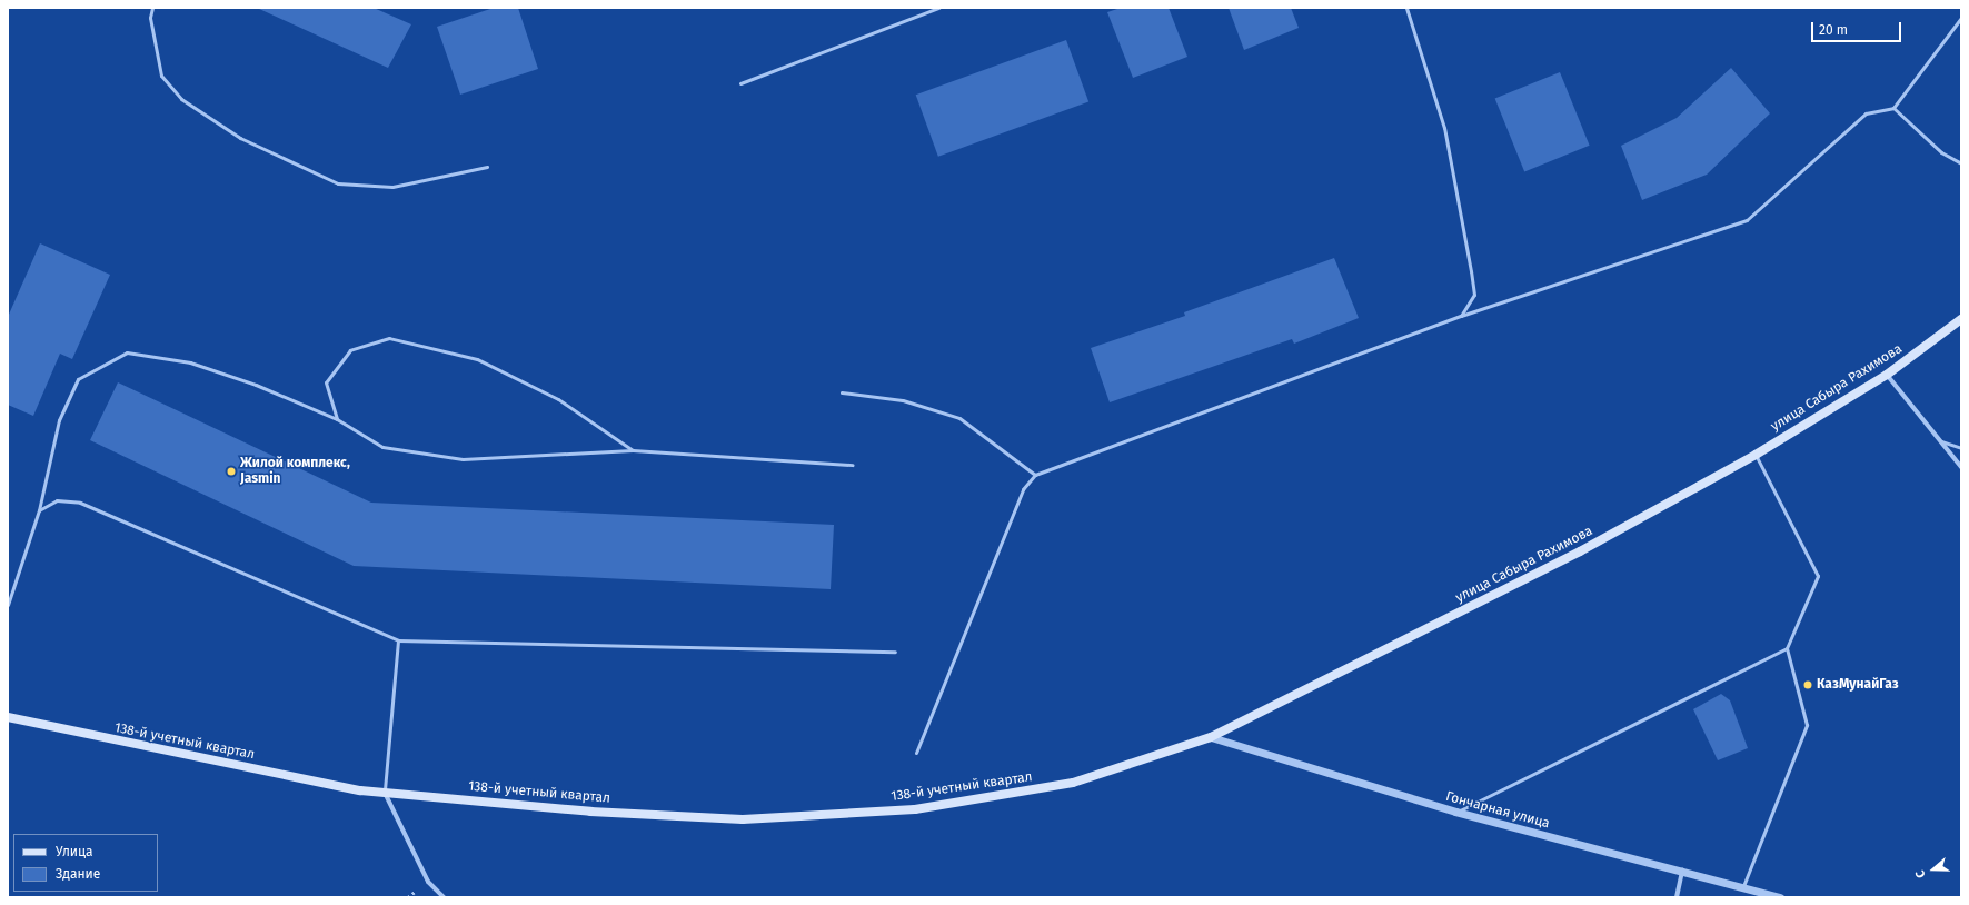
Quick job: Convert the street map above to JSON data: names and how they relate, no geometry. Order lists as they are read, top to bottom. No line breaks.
{"streets":{"main road":["улица Сабыра Рахимова","138-й учетный квартал"],"street":["Гончарная улица"]},"crossings":[["улица Сабыра Рахимова","138-й учетный квартал"],["улица Сабыра Рахимова","Гончарная улица"]],"places":["Жилой комплекс, Jasmin","КазМунайГаз"],"legend":["Улица","Здание"],"scale_bar":"20 m","north":"left"}
